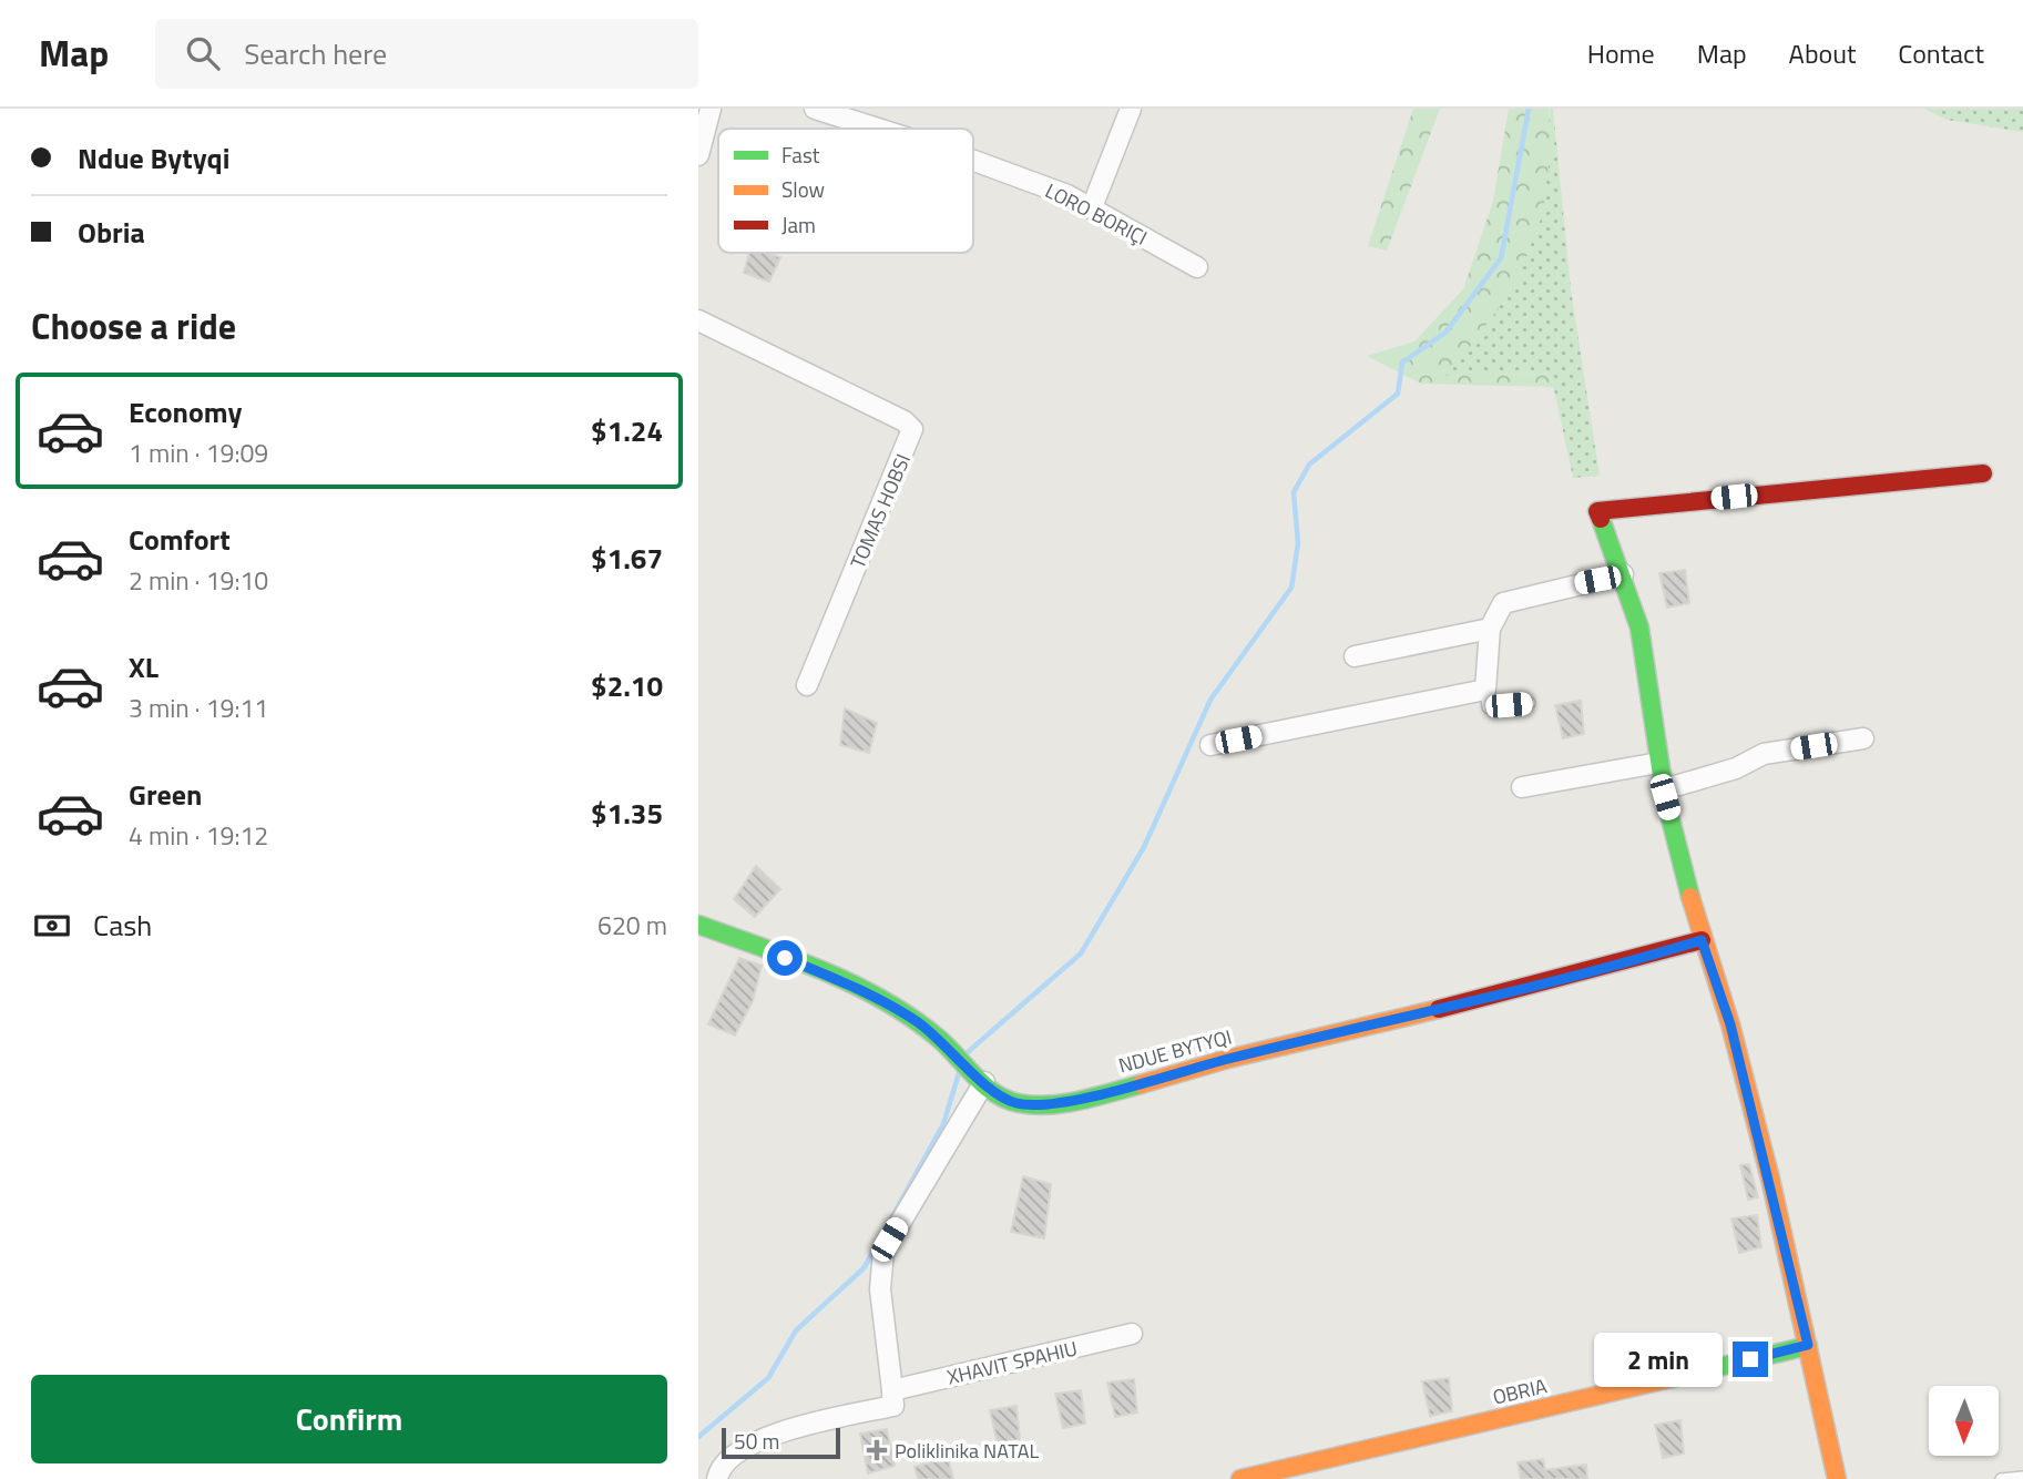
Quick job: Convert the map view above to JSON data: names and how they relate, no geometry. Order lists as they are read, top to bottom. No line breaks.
{"streets":{"street":["LORO BORIÇI","TOMAS HOBSI","NDUE BYTYQI","XHAVIT SPAHIU","OBRIA"]},"places":{"health":["Poliklinika NATAL"]},"legend":["Fast","Slow","Jam"],"scale_bar":"50 m","north":"bottom","page":{"header":"Map","search":"Search here","nav":["Home","Map","About","Contact"],"banner":["Ndue Bytyqi","Obria"],"heading":"Choose a ride","list":[{"name":"Economy","note":"1 min · 19:09","value":"$1.24"},{"name":"Comfort","note":"2 min · 19:10","value":"$1.67"},{"name":"XL","note":"3 min · 19:11","value":"$2.10"},{"name":"Green","note":"4 min · 19:12","value":"$1.35"}],"pay":["Cash","620 m"],"bubble":"2 min","buttons":"Confirm","scale":"50 m"}}
